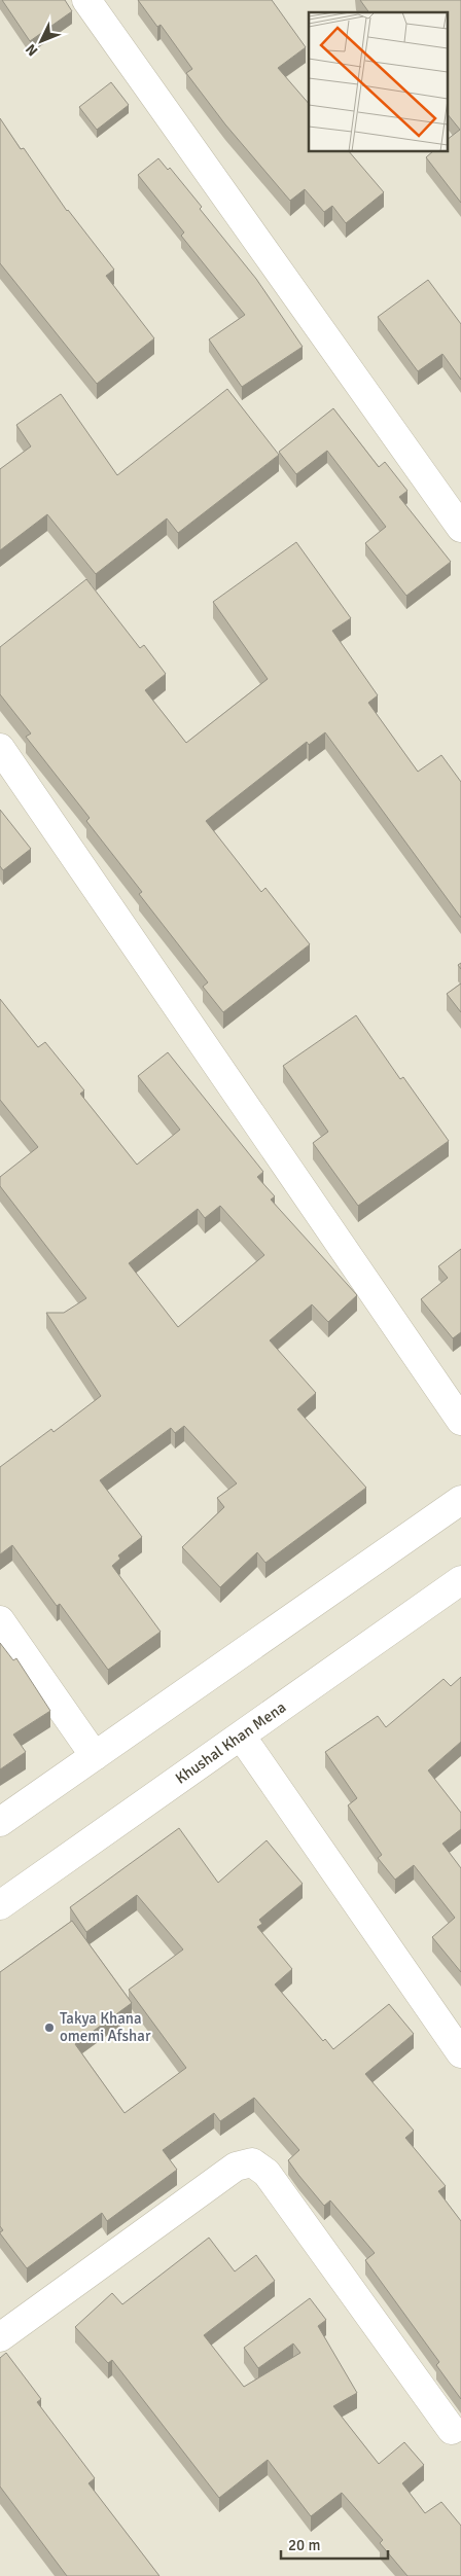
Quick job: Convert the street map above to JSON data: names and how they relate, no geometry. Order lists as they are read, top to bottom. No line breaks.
{"streets":{"street":["Khushal Khan Mena"]},"places":["Takya Khana omemi Afshar"],"scale_bar":"20 m","north":"bottom left"}
